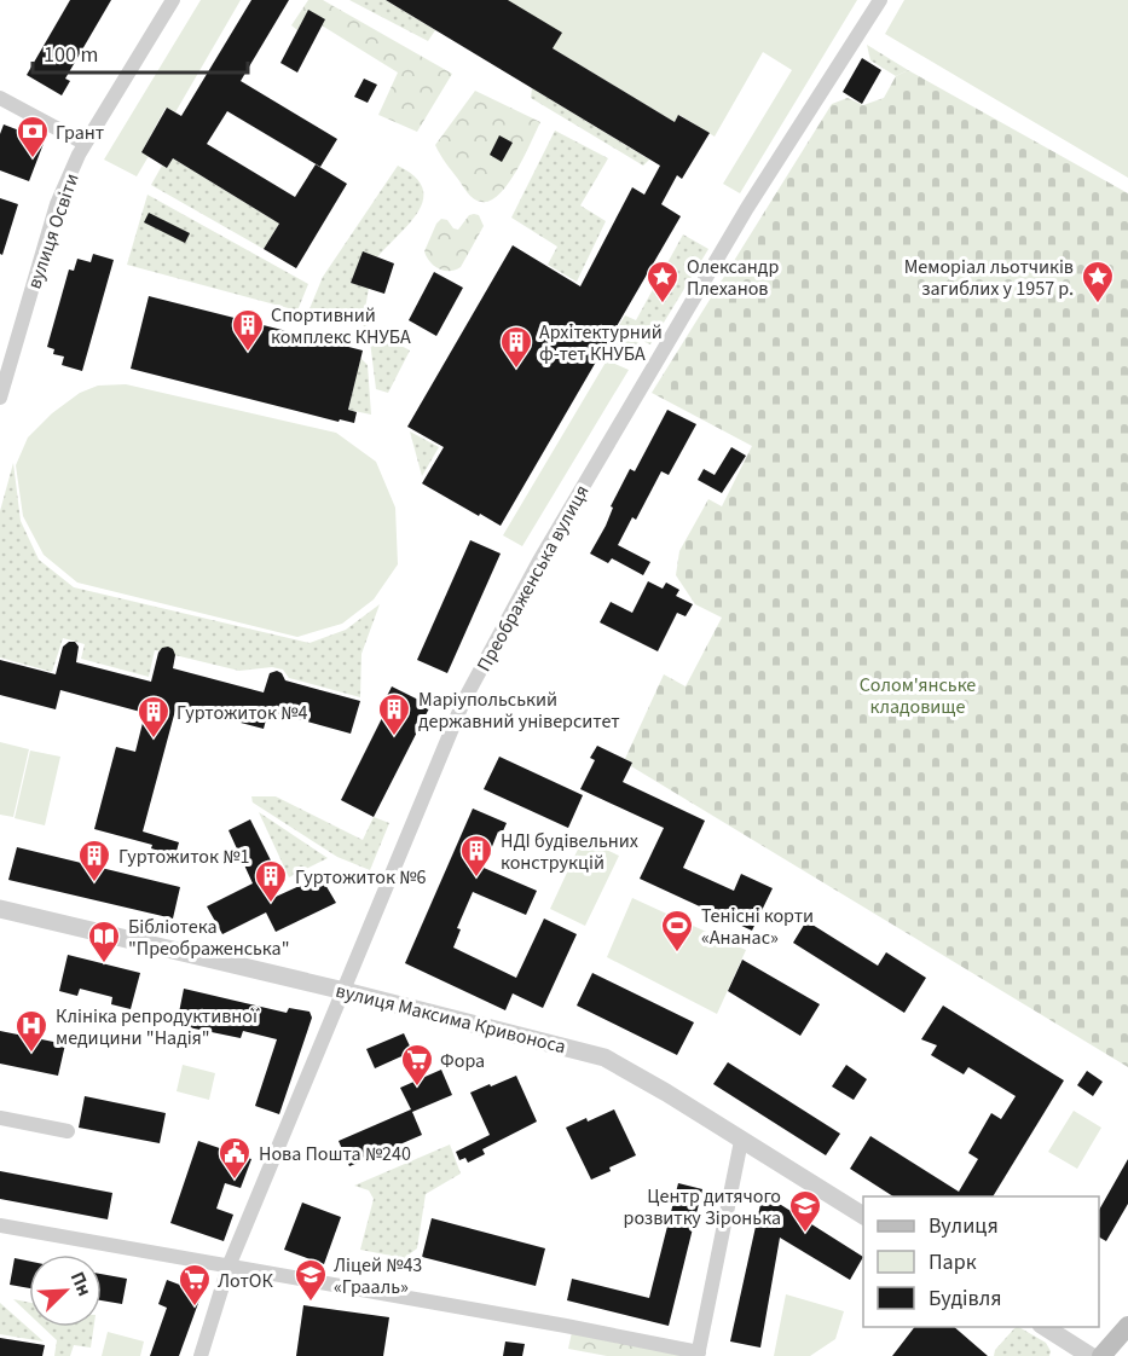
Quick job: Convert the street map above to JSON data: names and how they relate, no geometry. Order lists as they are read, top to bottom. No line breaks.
{"streets":{"street":["вулиця Освіти","Преображенська вулиця","вулиця Максима Кривоноса"]},"crossings":[["Преображенська вулиця","вулиця Максима Кривоноса"]],"parks":["Солом'янське кладовище"],"places":{"bank":["Грант"],"place":["Олександр Плеханов","Меморіал льотчиків загиблих у 1957 р."],"building":["Спортивний комплекс КНУБА","Архітектурний ф-тет КНУБА","Маріупольський державний університет","Гуртожиток №4","НДІ будівельних конструкцій","Гуртожиток №1","Гуртожиток №6"],"sports":["Тенісні корти «Ананас»"],"library":["Бібліотека \"Преображенська\""],"hospital":["Клініка репродуктивної медицини \"Надія\""],"supermarket":["Фора","ЛотОК"],"public building":["Нова Пошта №240"],"school or university":["Центр дитячого розвитку Зіронька","Ліцей №43 «Грааль»"]},"legend":["Вулиця","Парк","Будівля"],"scale_bar":"100 m","north":"top right"}
